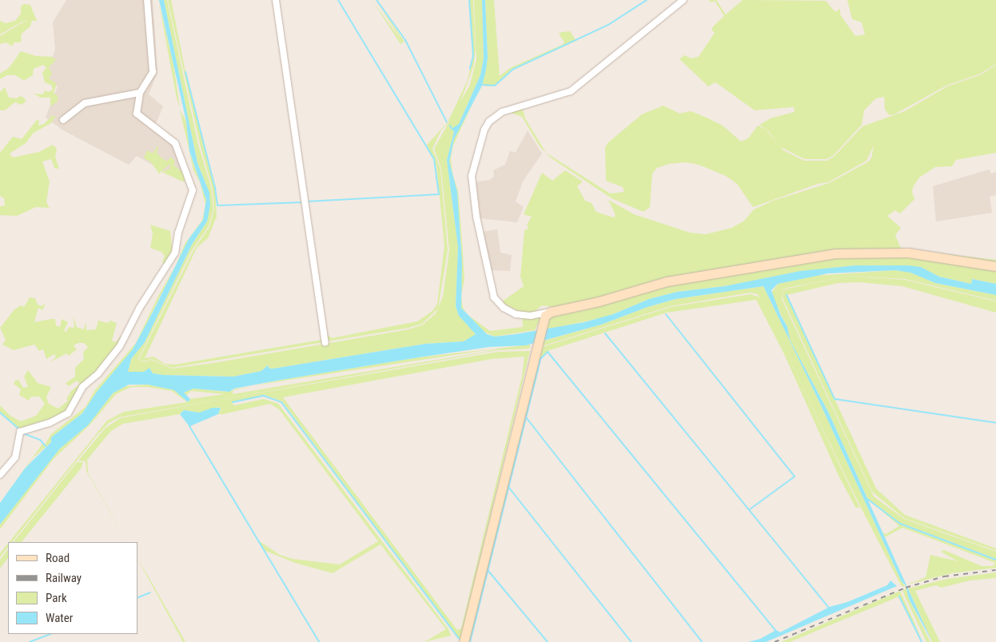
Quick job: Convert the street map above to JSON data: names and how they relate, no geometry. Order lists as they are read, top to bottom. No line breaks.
{"legend":["Road","Railway","Park","Water"]}
